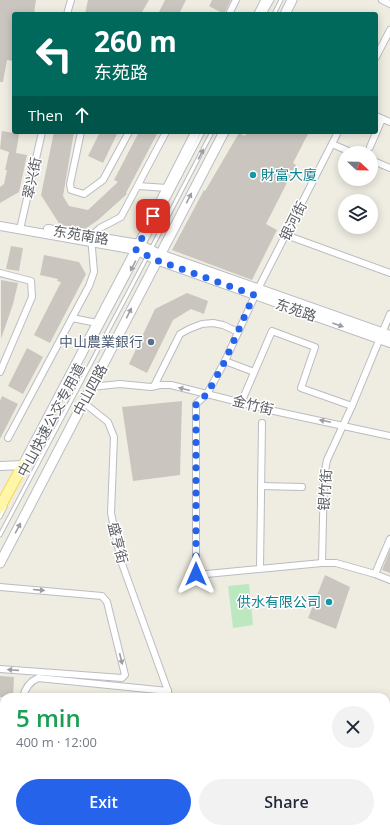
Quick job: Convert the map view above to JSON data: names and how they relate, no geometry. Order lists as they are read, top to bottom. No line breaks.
{"streets":{"main road":["中山四路"],"street":["翠兴街","银河街","东苑南路","东苑路","金竹街","银竹街","盛亨街"],"lane":["中山快速公交专用道"]},"crossings":[["翠兴街","东苑南路"],["银河街","东苑路"],["银河街","金竹街"],["东苑南路","东苑路"],["东苑南路","中山四路"],["东苑南路","中山快速公交专用道"],["东苑路","中山四路"],["东苑路","中山快速公交专用道"],["东苑路","银竹街"],["中山四路","金竹街"],["中山四路","中山快速公交专用道"],["中山四路","盛亨街"],["金竹街","银竹街"]],"one_way":["金竹街"],"places":["財富大廈","中山農業銀行","供水有限公司"],"north":"right","page":{"turn":["260 m","东苑路"],"then":"Then","heading":["5 min","400 m · 12:00"],"buttons":["Exit","Share"]}}
